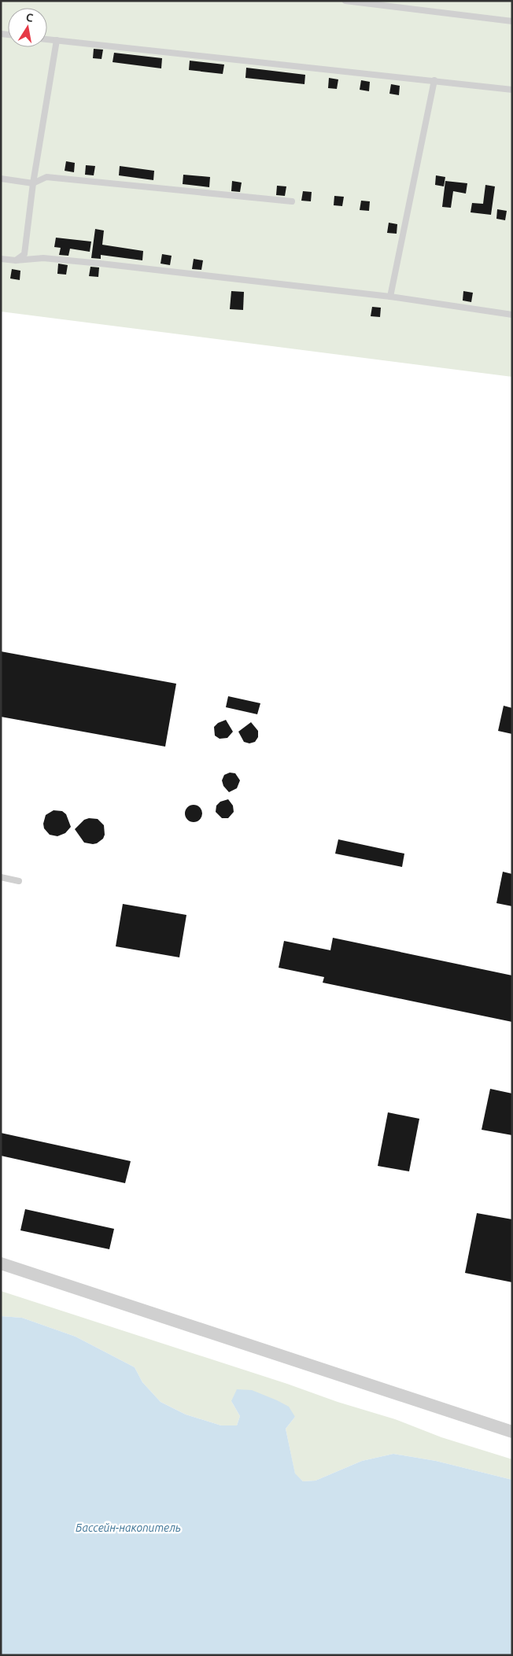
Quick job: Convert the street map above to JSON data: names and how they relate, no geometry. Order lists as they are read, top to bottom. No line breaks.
{"water":["Бассейн-накопитель"],"north":"top"}
